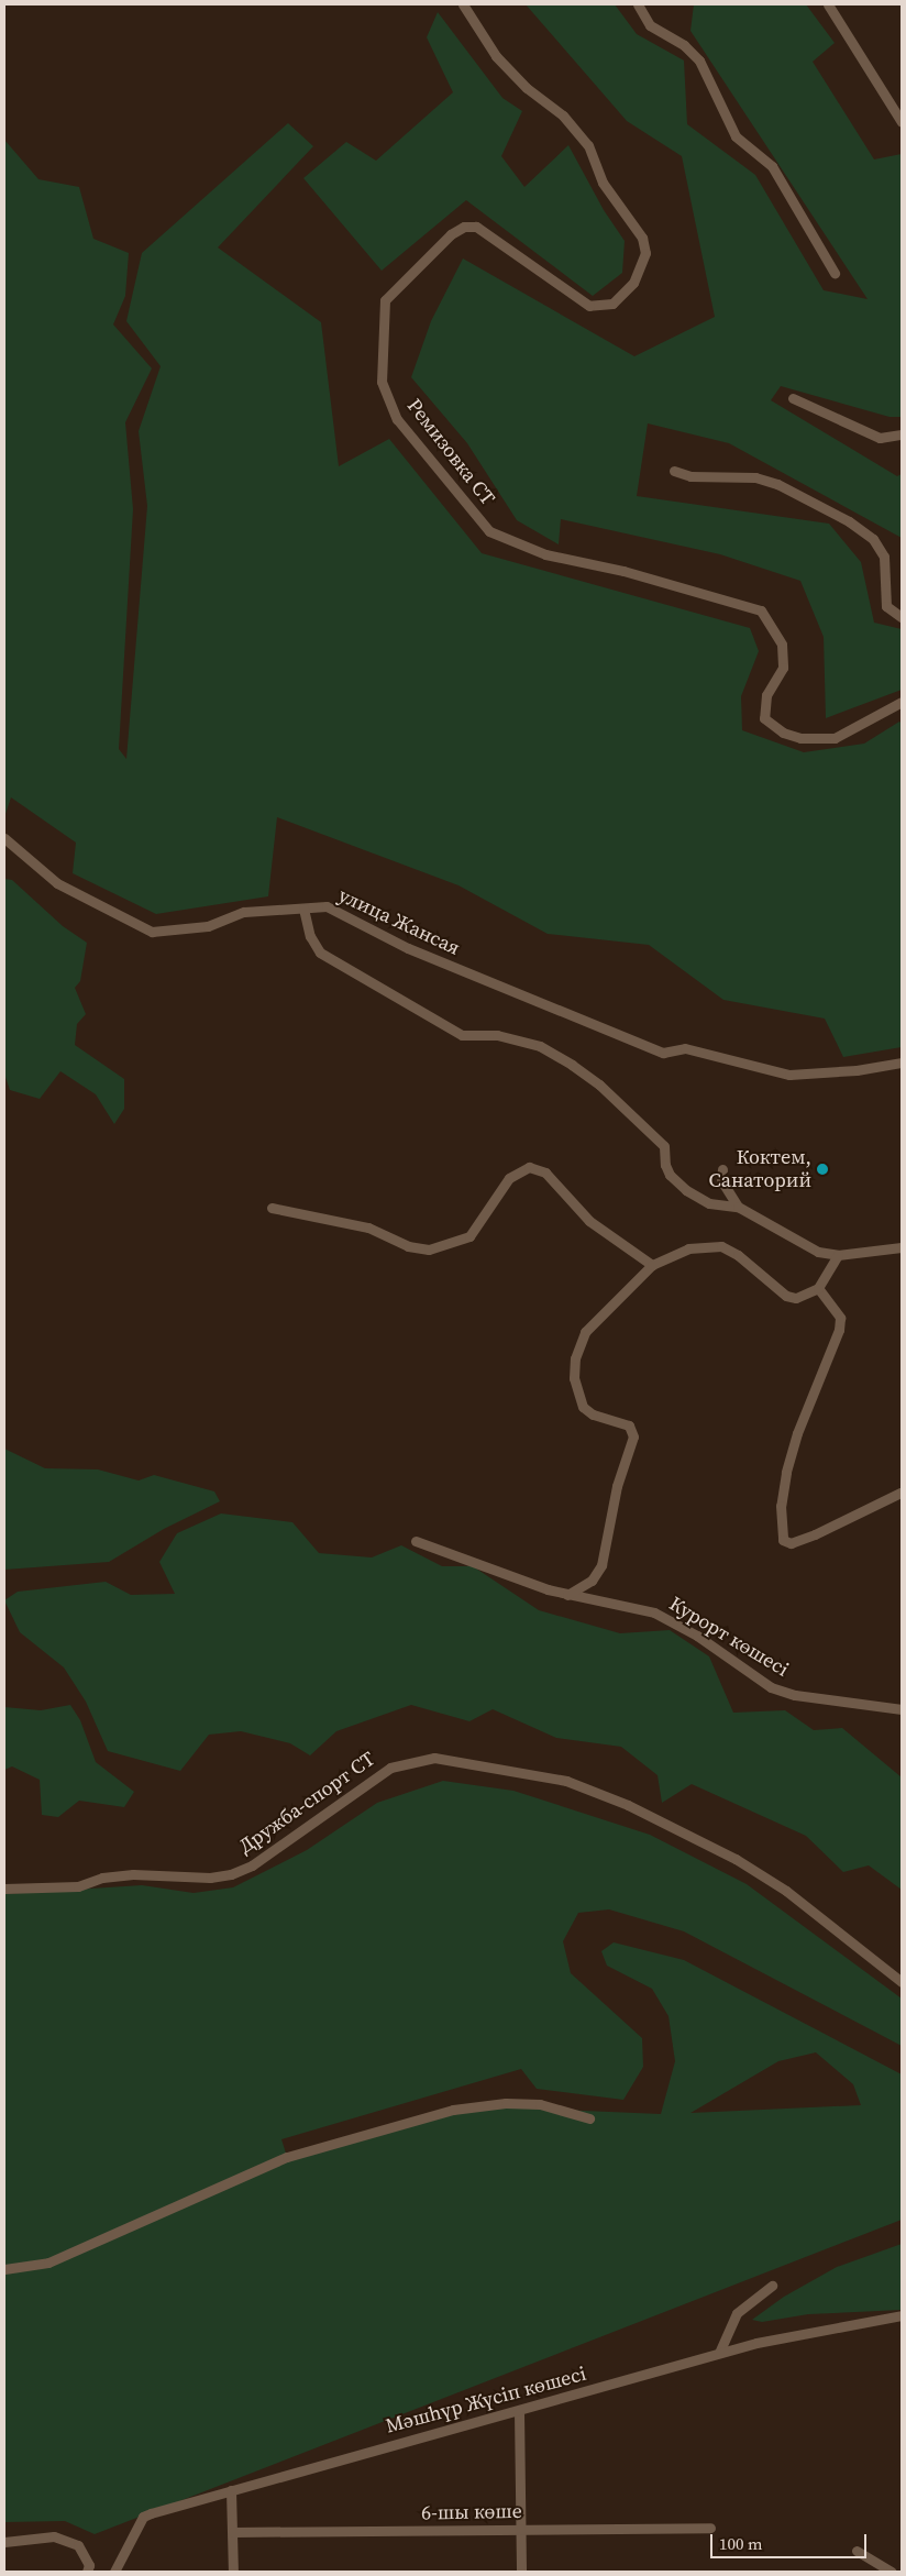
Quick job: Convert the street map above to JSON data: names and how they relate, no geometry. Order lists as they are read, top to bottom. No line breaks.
{"streets":{"street":["Ремизовка СТ","улица Жансая","Курорт көшесі","Дружба-спорт СТ","Мәшhүр Жүсіп көшесі","6-шы көше"]},"places":["Коктем, Санаторий"],"scale_bar":"100 m"}
